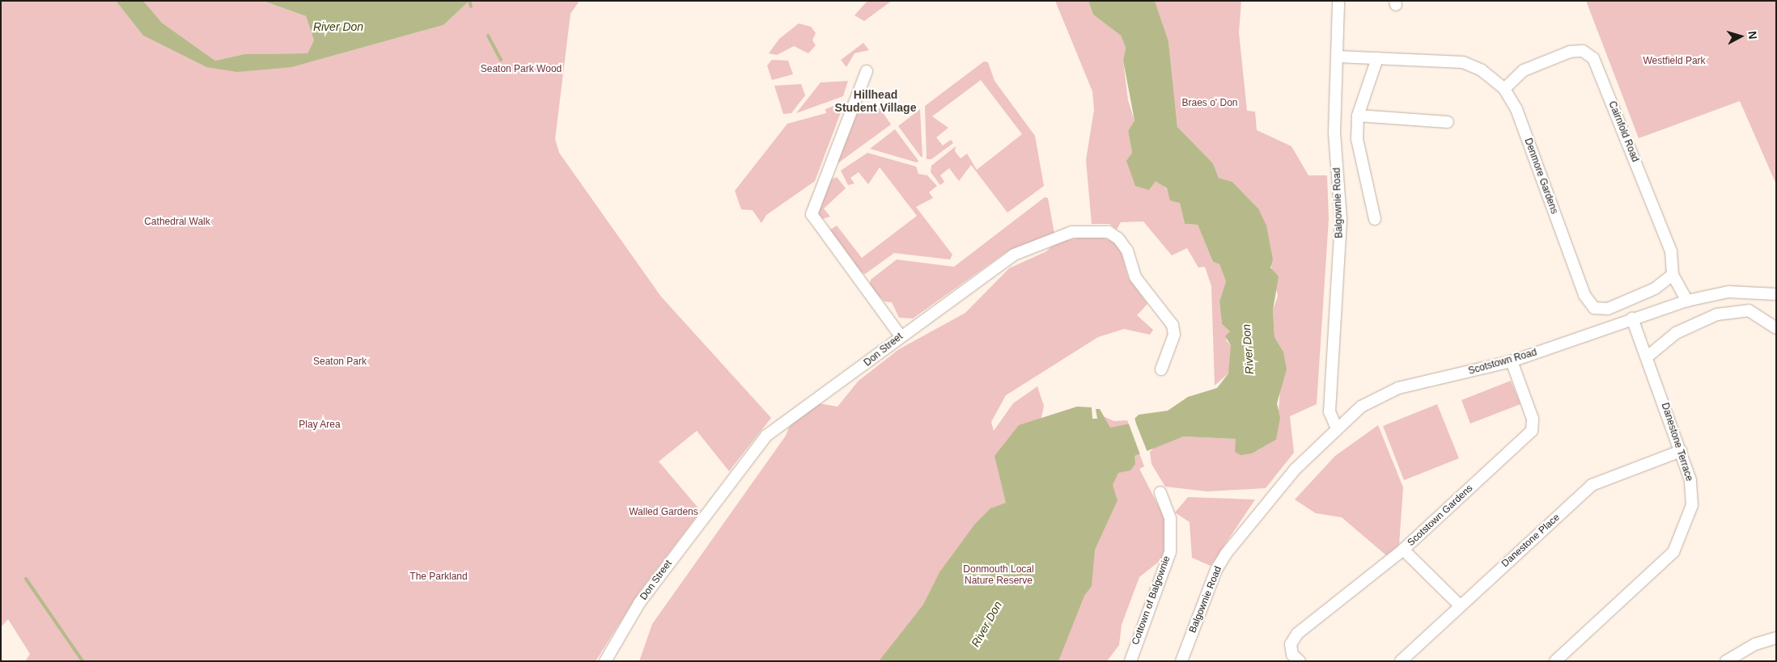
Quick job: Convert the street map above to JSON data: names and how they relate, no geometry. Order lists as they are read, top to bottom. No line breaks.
{"streets":{"street":["Cairnfold Road","Denmore Gardens","Balgownie Road","Don Street","Scotstown Road","Danestone Terrace","Scotstown Gardens","Danestone Place","Cottown of Balgownie"]},"crossings":[["Cairnfold Road","Denmore Gardens"],["Cairnfold Road","Scotstown Road"],["Denmore Gardens","Balgownie Road"],["Balgownie Road","Scotstown Road"],["Scotstown Road","Danestone Terrace"],["Scotstown Road","Scotstown Gardens"],["Danestone Terrace","Danestone Place"]],"districts":["Hillhead Student Village"],"water":["River Don"],"parks":["Westfield Park","Seaton Park Wood","Braes o' Don","Cathedral Walk","Seaton Park","Play Area","Walled Gardens","Donmouth Local Nature Reserve","The Parkland"],"north":"right"}
